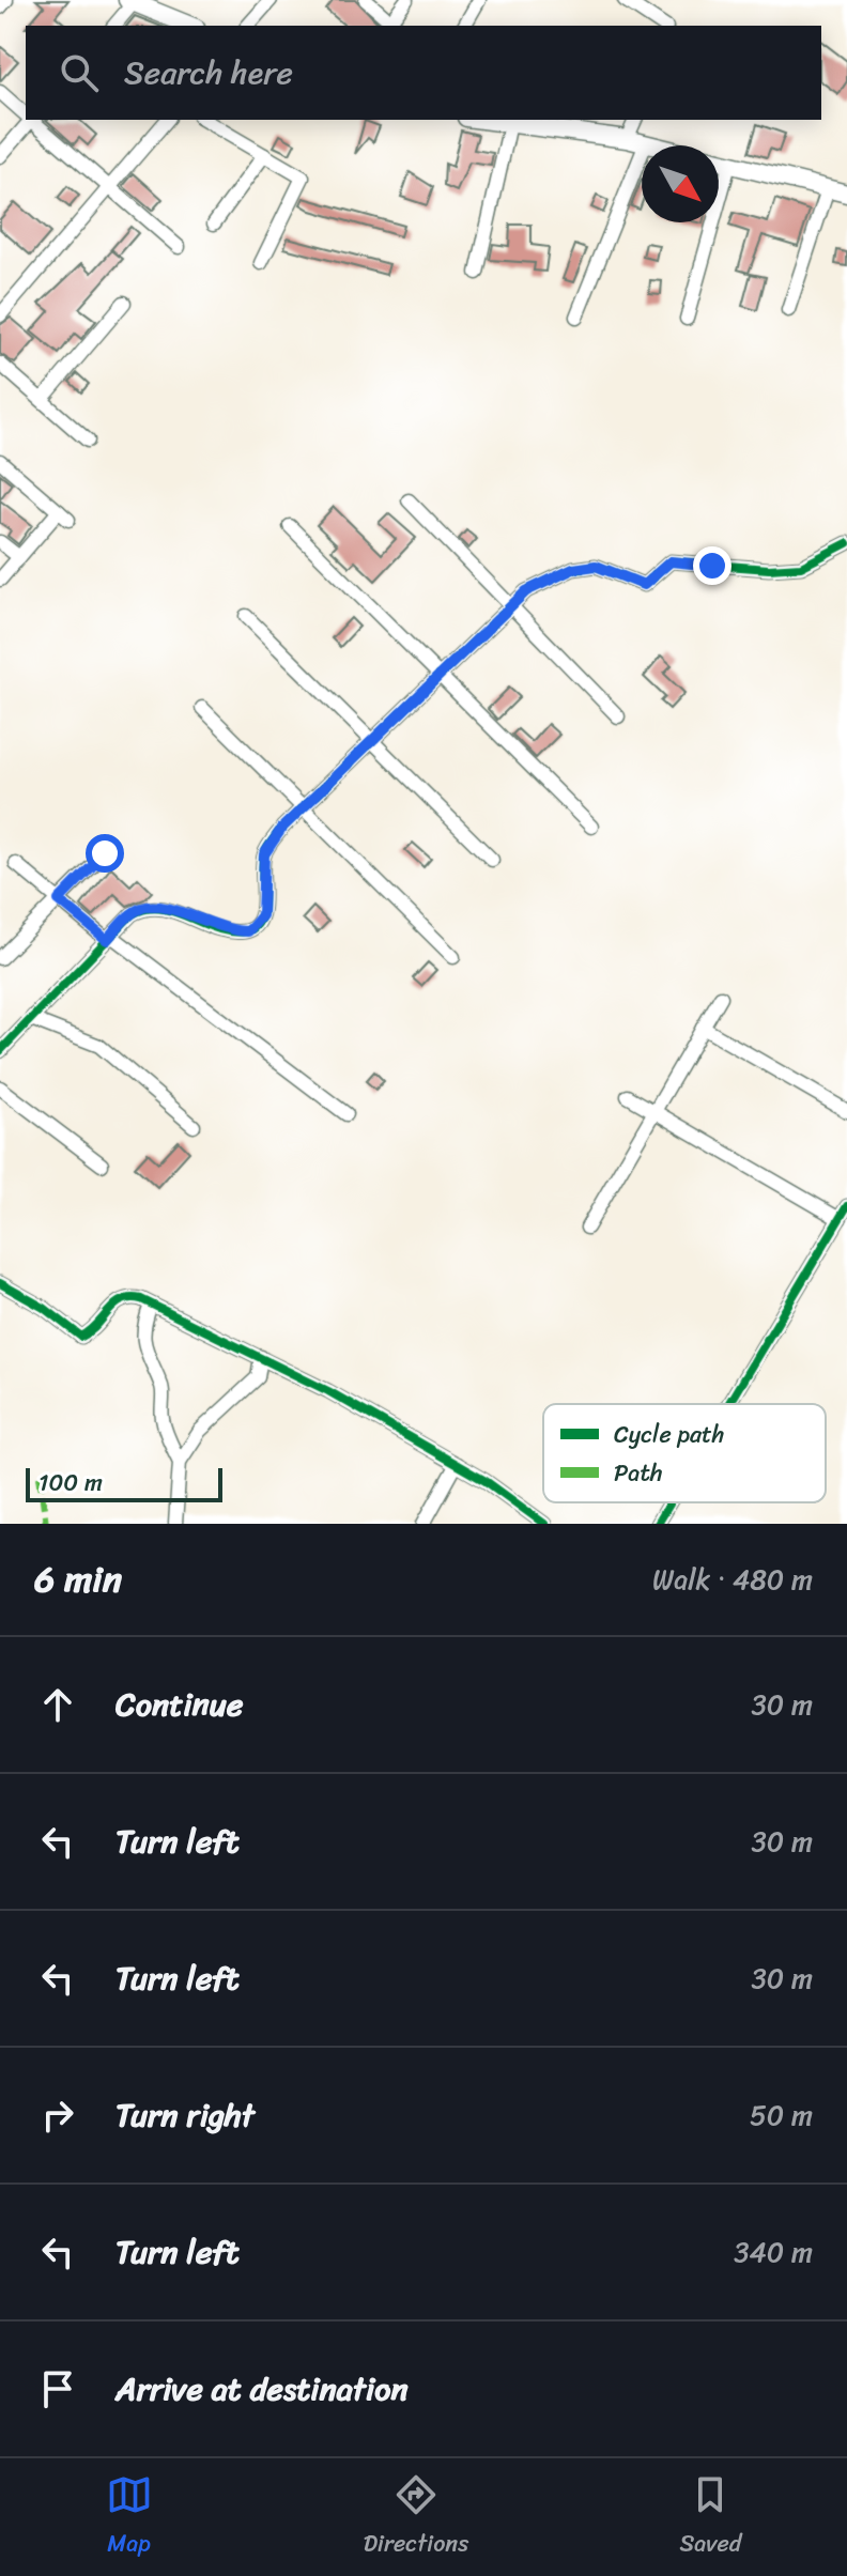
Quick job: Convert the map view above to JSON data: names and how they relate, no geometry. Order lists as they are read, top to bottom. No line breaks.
{"legend":["Cycle path","Path"],"scale_bar":"100 m","north":"bottom right","page":{"search":"Search here","scale":"100 m","heading":["6 min","Walk · 480 m"],"list":[["Continue","30 m"],["Turn left","30 m"],["Turn left","30 m"],["Turn right","50 m"],["Turn left","340 m"],"Arrive at destination"],"nav":["Map","Directions","Saved"]}}
